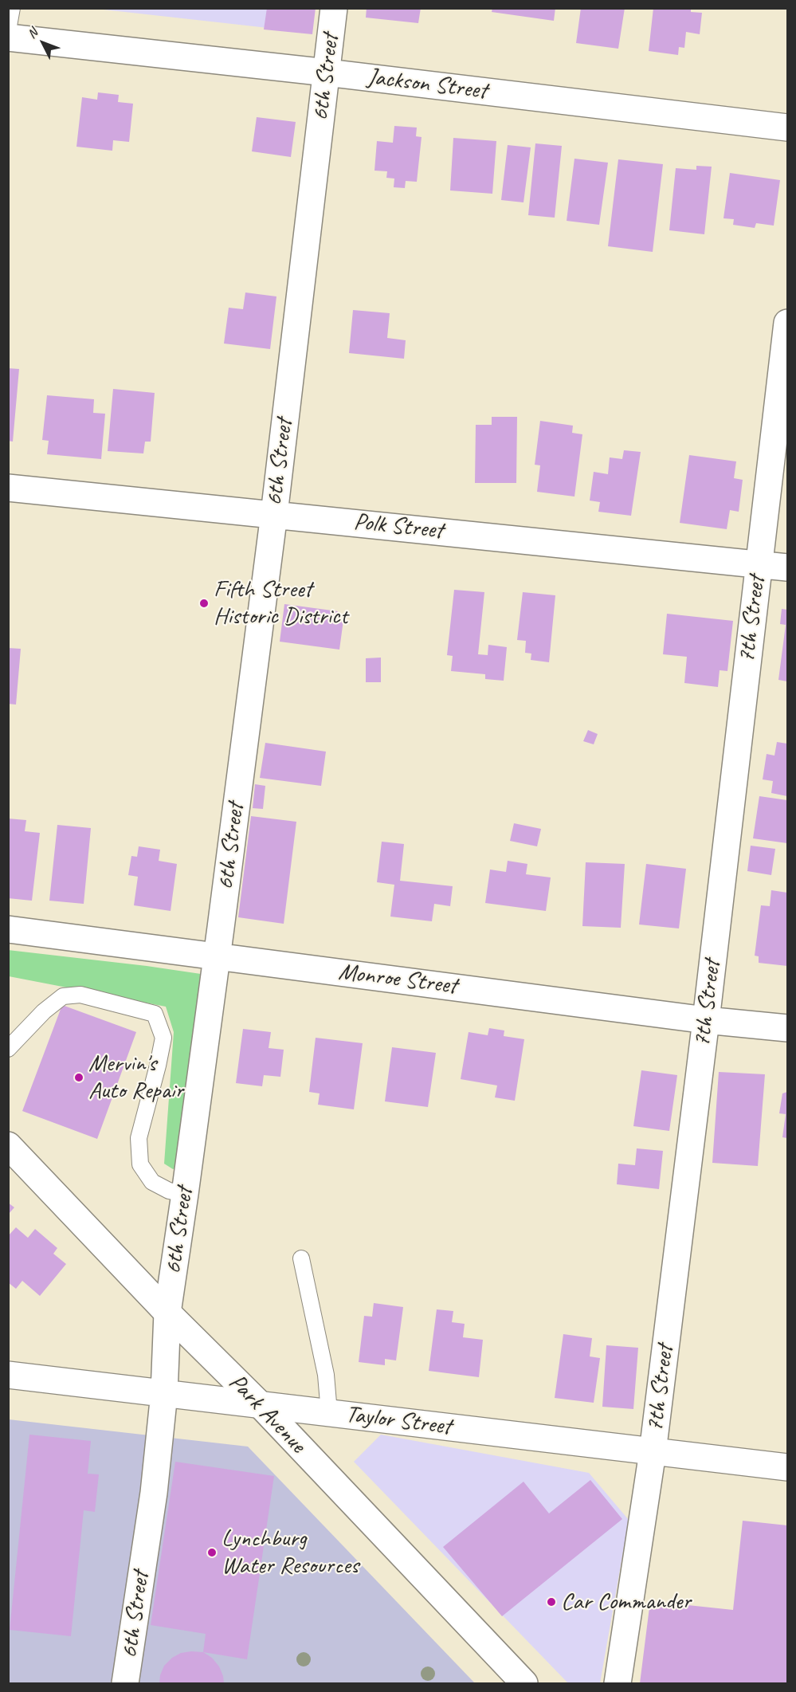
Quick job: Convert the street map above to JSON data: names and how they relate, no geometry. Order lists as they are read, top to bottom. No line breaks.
{"streets":{"street":["6th Street","Jackson Street","Polk Street","7th Street","Monroe Street","Park Avenue","Taylor Street"]},"crossings":[["6th Street","Jackson Street"],["6th Street","Polk Street"],["6th Street","Monroe Street"],["6th Street","Park Avenue"],["6th Street","Taylor Street"],["Polk Street","7th Street"],["7th Street","Monroe Street"],["7th Street","Taylor Street"],["Park Avenue","Taylor Street"]],"places":["Fifth Street Historic District","Mervin's Auto Repair","Lynchburg Water Resources","Car Commander"],"north":"top left"}
